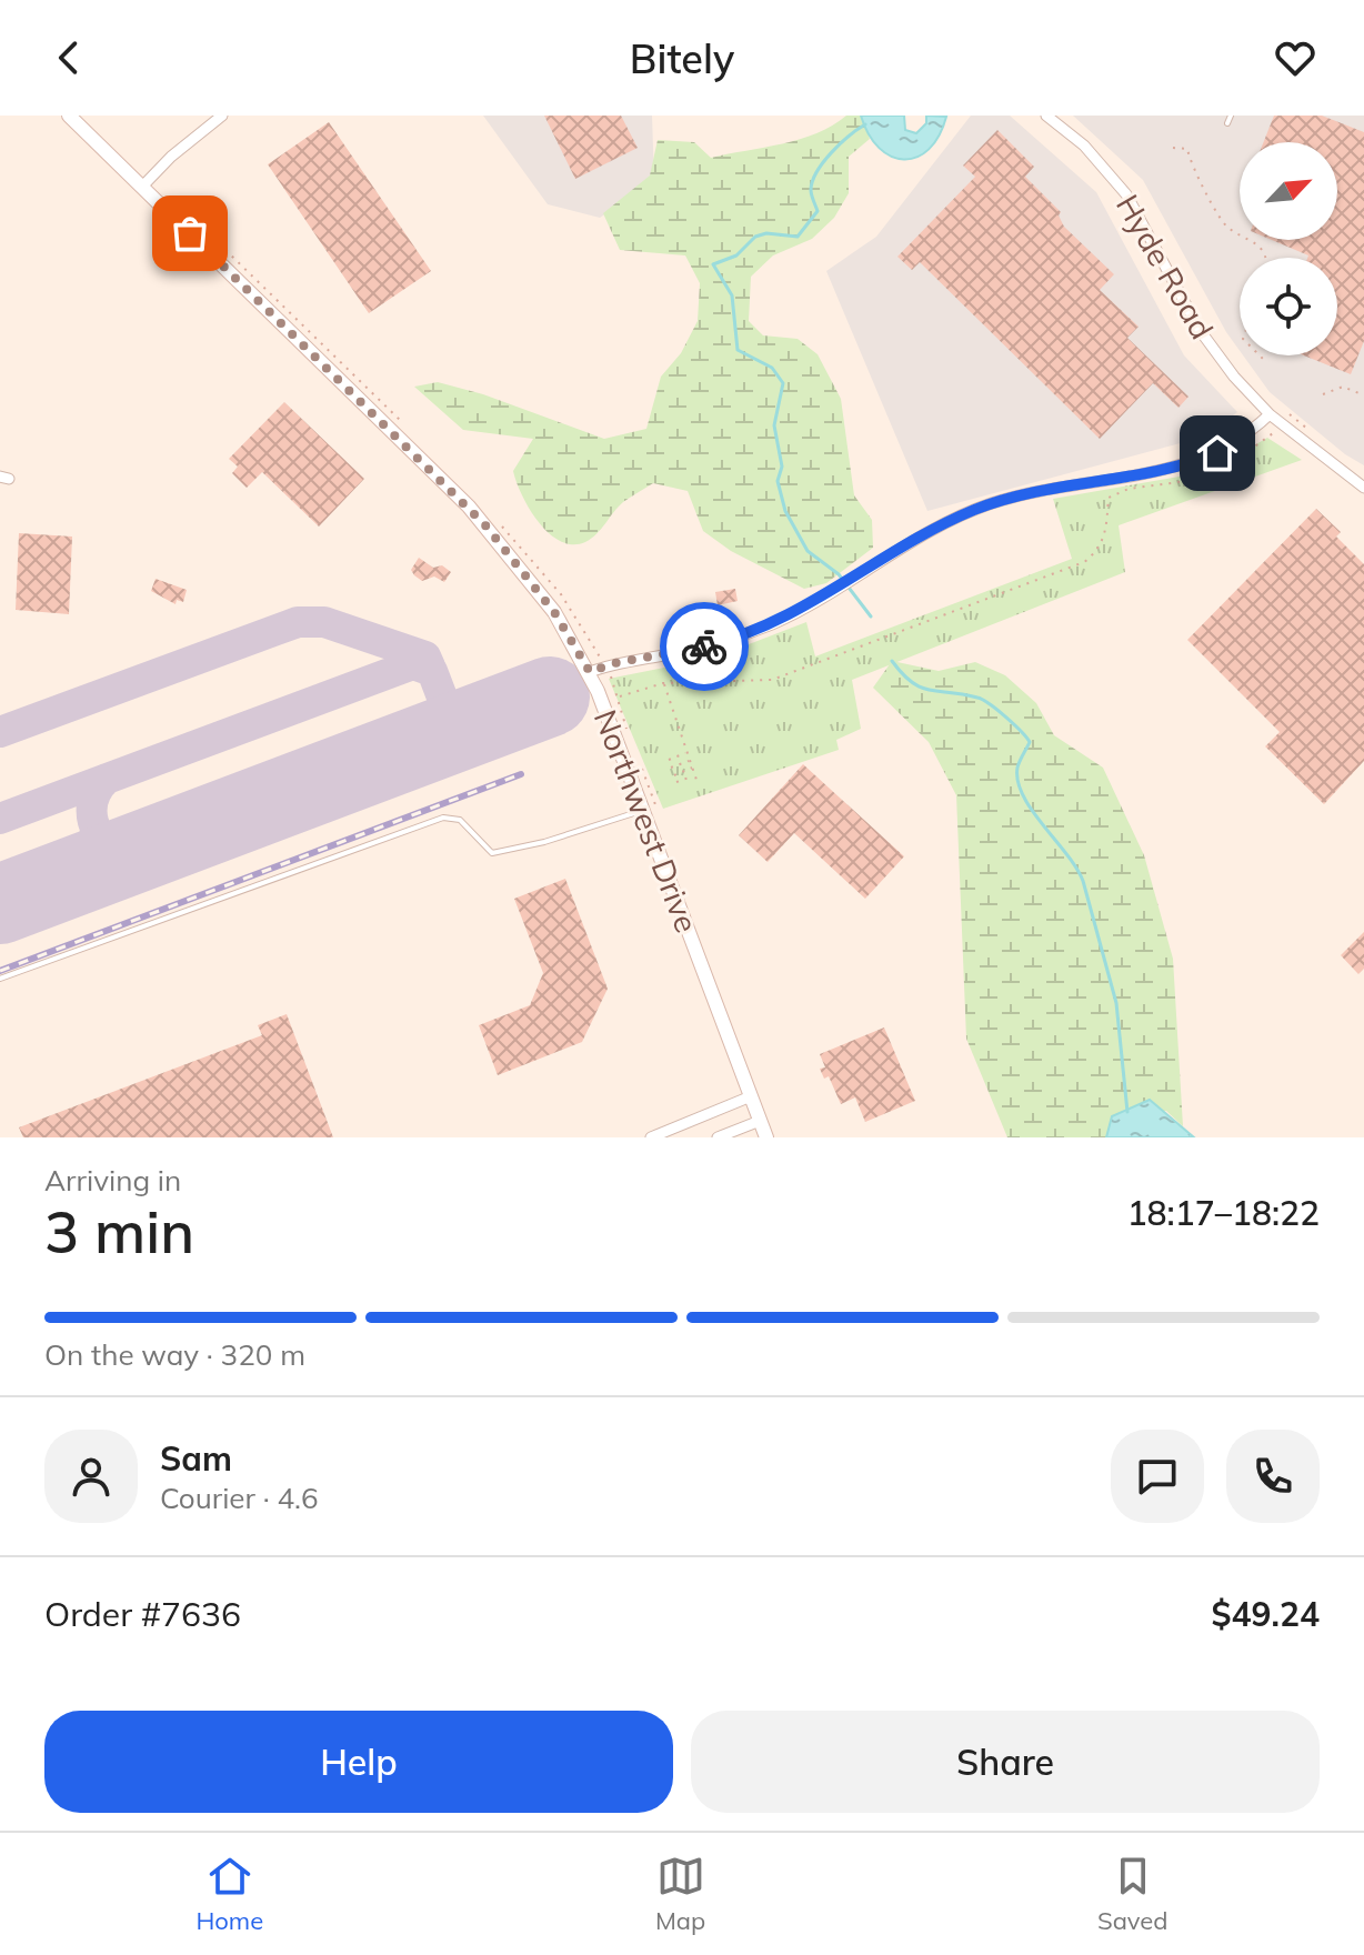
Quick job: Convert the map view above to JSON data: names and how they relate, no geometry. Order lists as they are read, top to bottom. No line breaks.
{"streets":{"main road":["Northwest Drive"],"street":["Hyde Road"]},"north":"top right","page":{"header":"Bitely","heading":["3 min","Arriving in","18:17–18:22"],"panel":["Sam","Courier · 4.6","Order #7636","$49.24"],"bar":"On the way · 320 m","buttons":["Help","Share"],"tabs":["Home","Map","Saved"]}}
